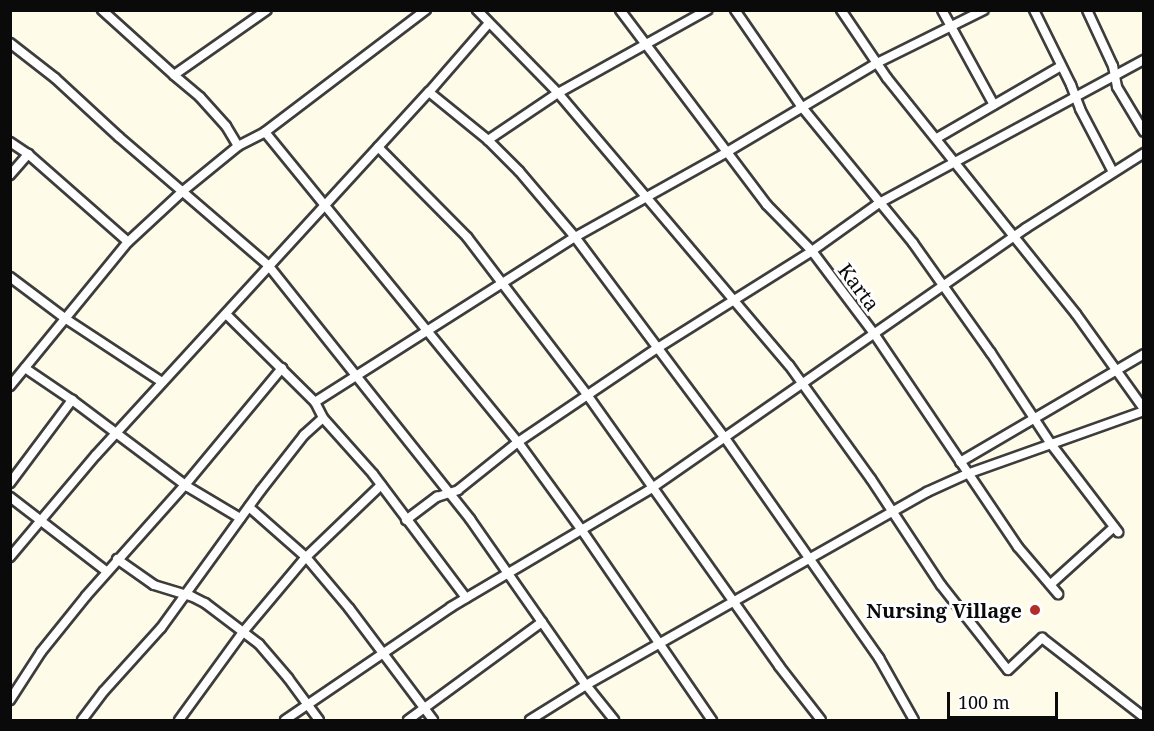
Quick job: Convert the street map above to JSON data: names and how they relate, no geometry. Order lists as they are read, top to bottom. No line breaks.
{"streets":{"street":["Karta"]},"places":["Nursing Village"],"scale_bar":"100 m"}
